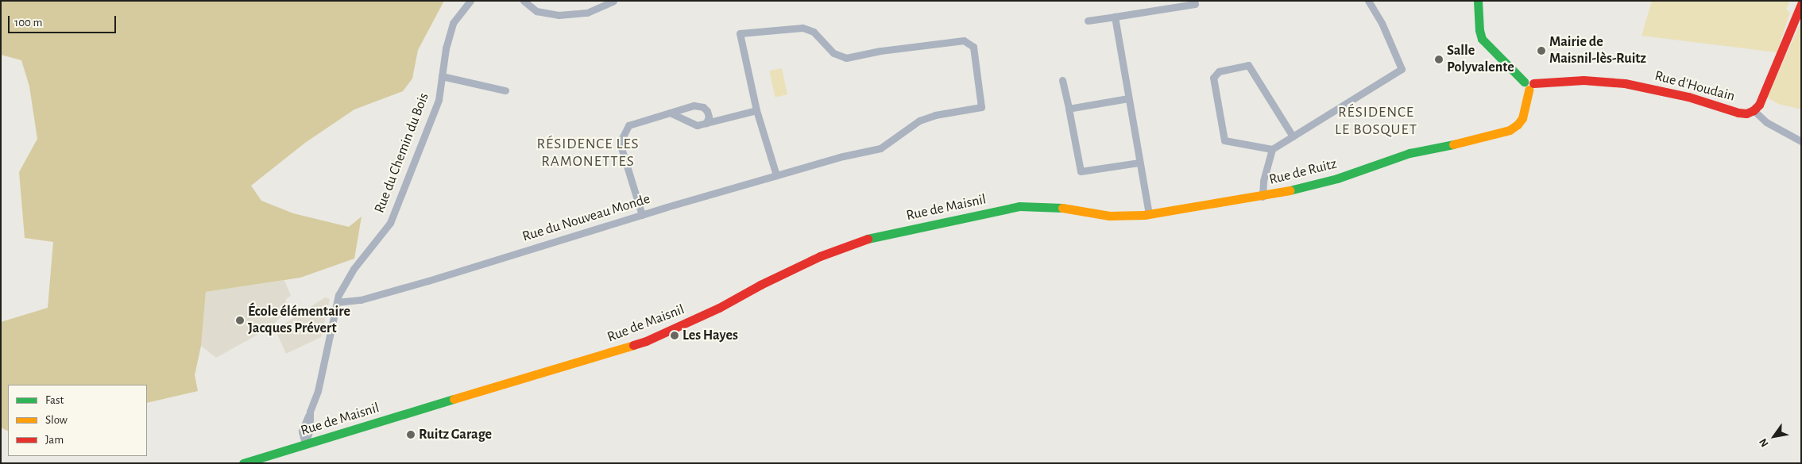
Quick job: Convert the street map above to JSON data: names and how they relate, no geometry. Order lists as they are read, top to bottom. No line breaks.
{"streets":{"street":["Rue d'Houdain","Rue du Chemin du Bois","Rue de Ruitz","Rue de Maisnil","Rue du Nouveau Monde"]},"crossings":[["Rue d'Houdain","Rue de Ruitz"],["Rue du Chemin du Bois","Rue de Maisnil"],["Rue du Chemin du Bois","Rue du Nouveau Monde"],["Rue de Ruitz","Rue de Maisnil"]],"districts":["RÉSIDENCE LE BOSQUET","RÉSIDENCE LES RAMONETTES"],"places":["Mairie de Maisnil-lès-Ruitz","Salle Polyvalente","École élémentaire Jacques Prévert","Les Hayes","Ruitz Garage"],"legend":["Fast","Slow","Jam"],"scale_bar":"100 m","north":"bottom left"}
